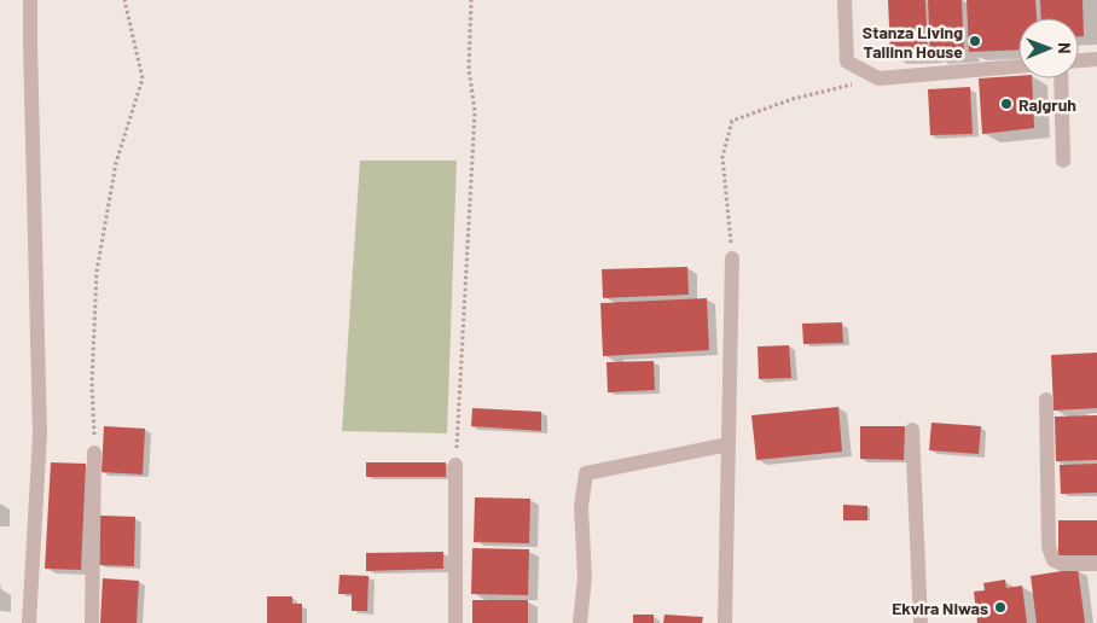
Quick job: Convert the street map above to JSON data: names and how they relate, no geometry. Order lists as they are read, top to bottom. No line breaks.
{"places":["Stanza Living Tallinn House","Rajgruh","Ekvira Niwas"],"north":"right"}
